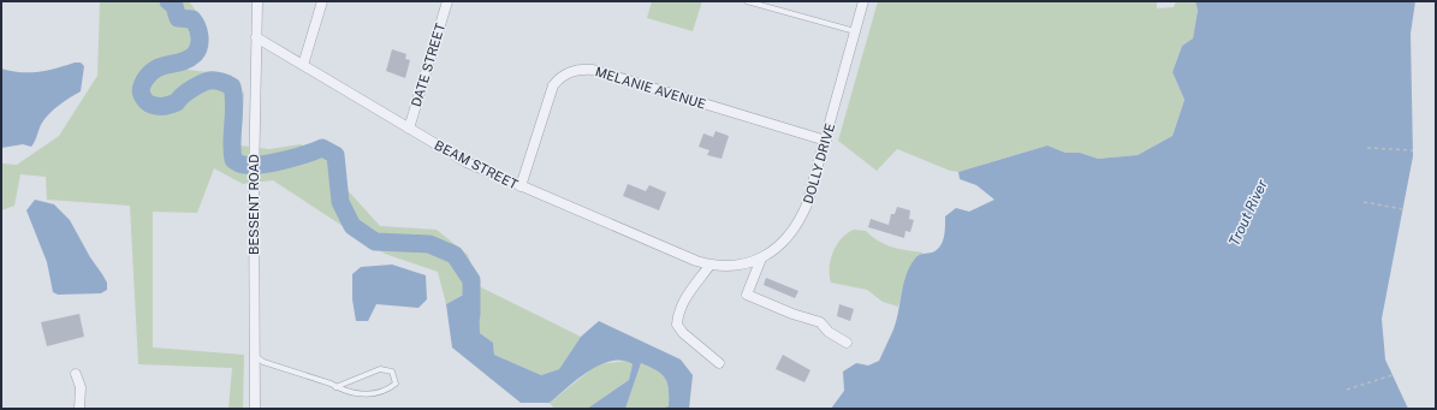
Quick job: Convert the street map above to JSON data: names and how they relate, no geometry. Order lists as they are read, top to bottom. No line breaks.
{"streets":{"street":["DATE STREET","MELANIE AVENUE","DOLLY DRIVE","BEAM STREET","BESSENT ROAD"]},"crossings":[["DATE STREET","BEAM STREET"],["MELANIE AVENUE","DOLLY DRIVE"],["MELANIE AVENUE","BEAM STREET"],["DOLLY DRIVE","BEAM STREET"],["BEAM STREET","BESSENT ROAD"]],"water":["Trout River"]}
